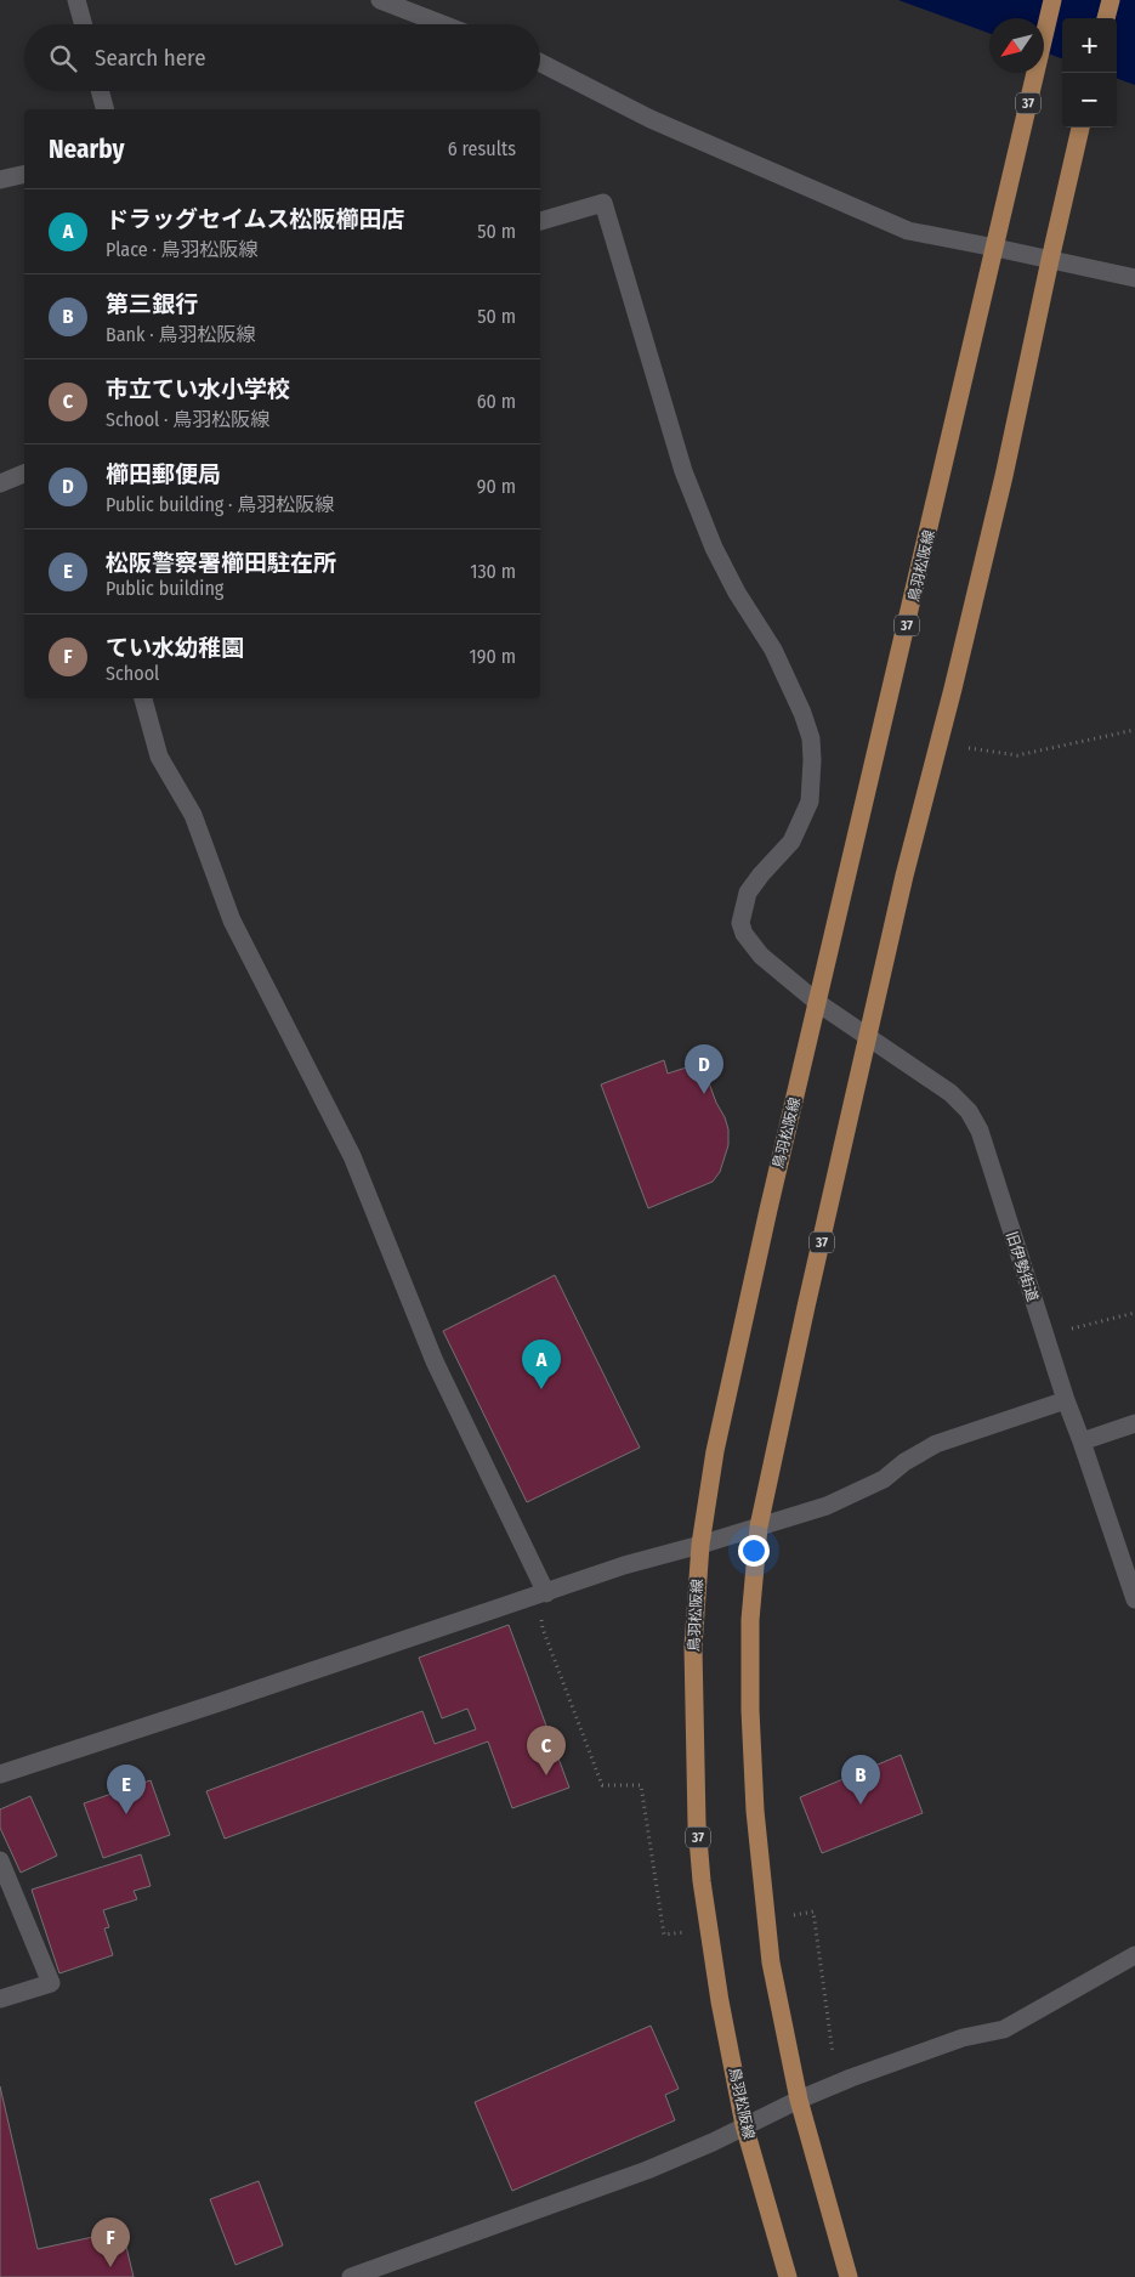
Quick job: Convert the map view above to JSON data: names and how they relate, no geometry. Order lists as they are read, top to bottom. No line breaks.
{"streets":{"main road":["37","鳥羽松阪線"],"street":["旧伊勢街道"]},"crossings":[["37","旧伊勢街道"],["鳥羽松阪線","旧伊勢街道"]],"north":"bottom left","page":{"map_buttons":["+","−"],"search":"Search here","heading":["Nearby","6 results"],"list":[{"mark":"A","name":"ドラッグセイムス松阪櫛田店","note":"Place · 鳥羽松阪線","value":"50 m"},{"mark":"B","name":"第三銀行","note":"Bank · 鳥羽松阪線","value":"50 m"},{"mark":"C","name":"市立てい水小学校","note":"School · 鳥羽松阪線","value":"60 m"},{"mark":"D","name":"櫛田郵便局","note":"Public building · 鳥羽松阪線","value":"90 m"},{"mark":"E","name":"松阪警察署櫛田駐在所","note":"Public building","value":"130 m"},{"mark":"F","name":"てい水幼稚園","note":"School","value":"190 m"}],"pins":["D","A","C","B","E","F"]}}
